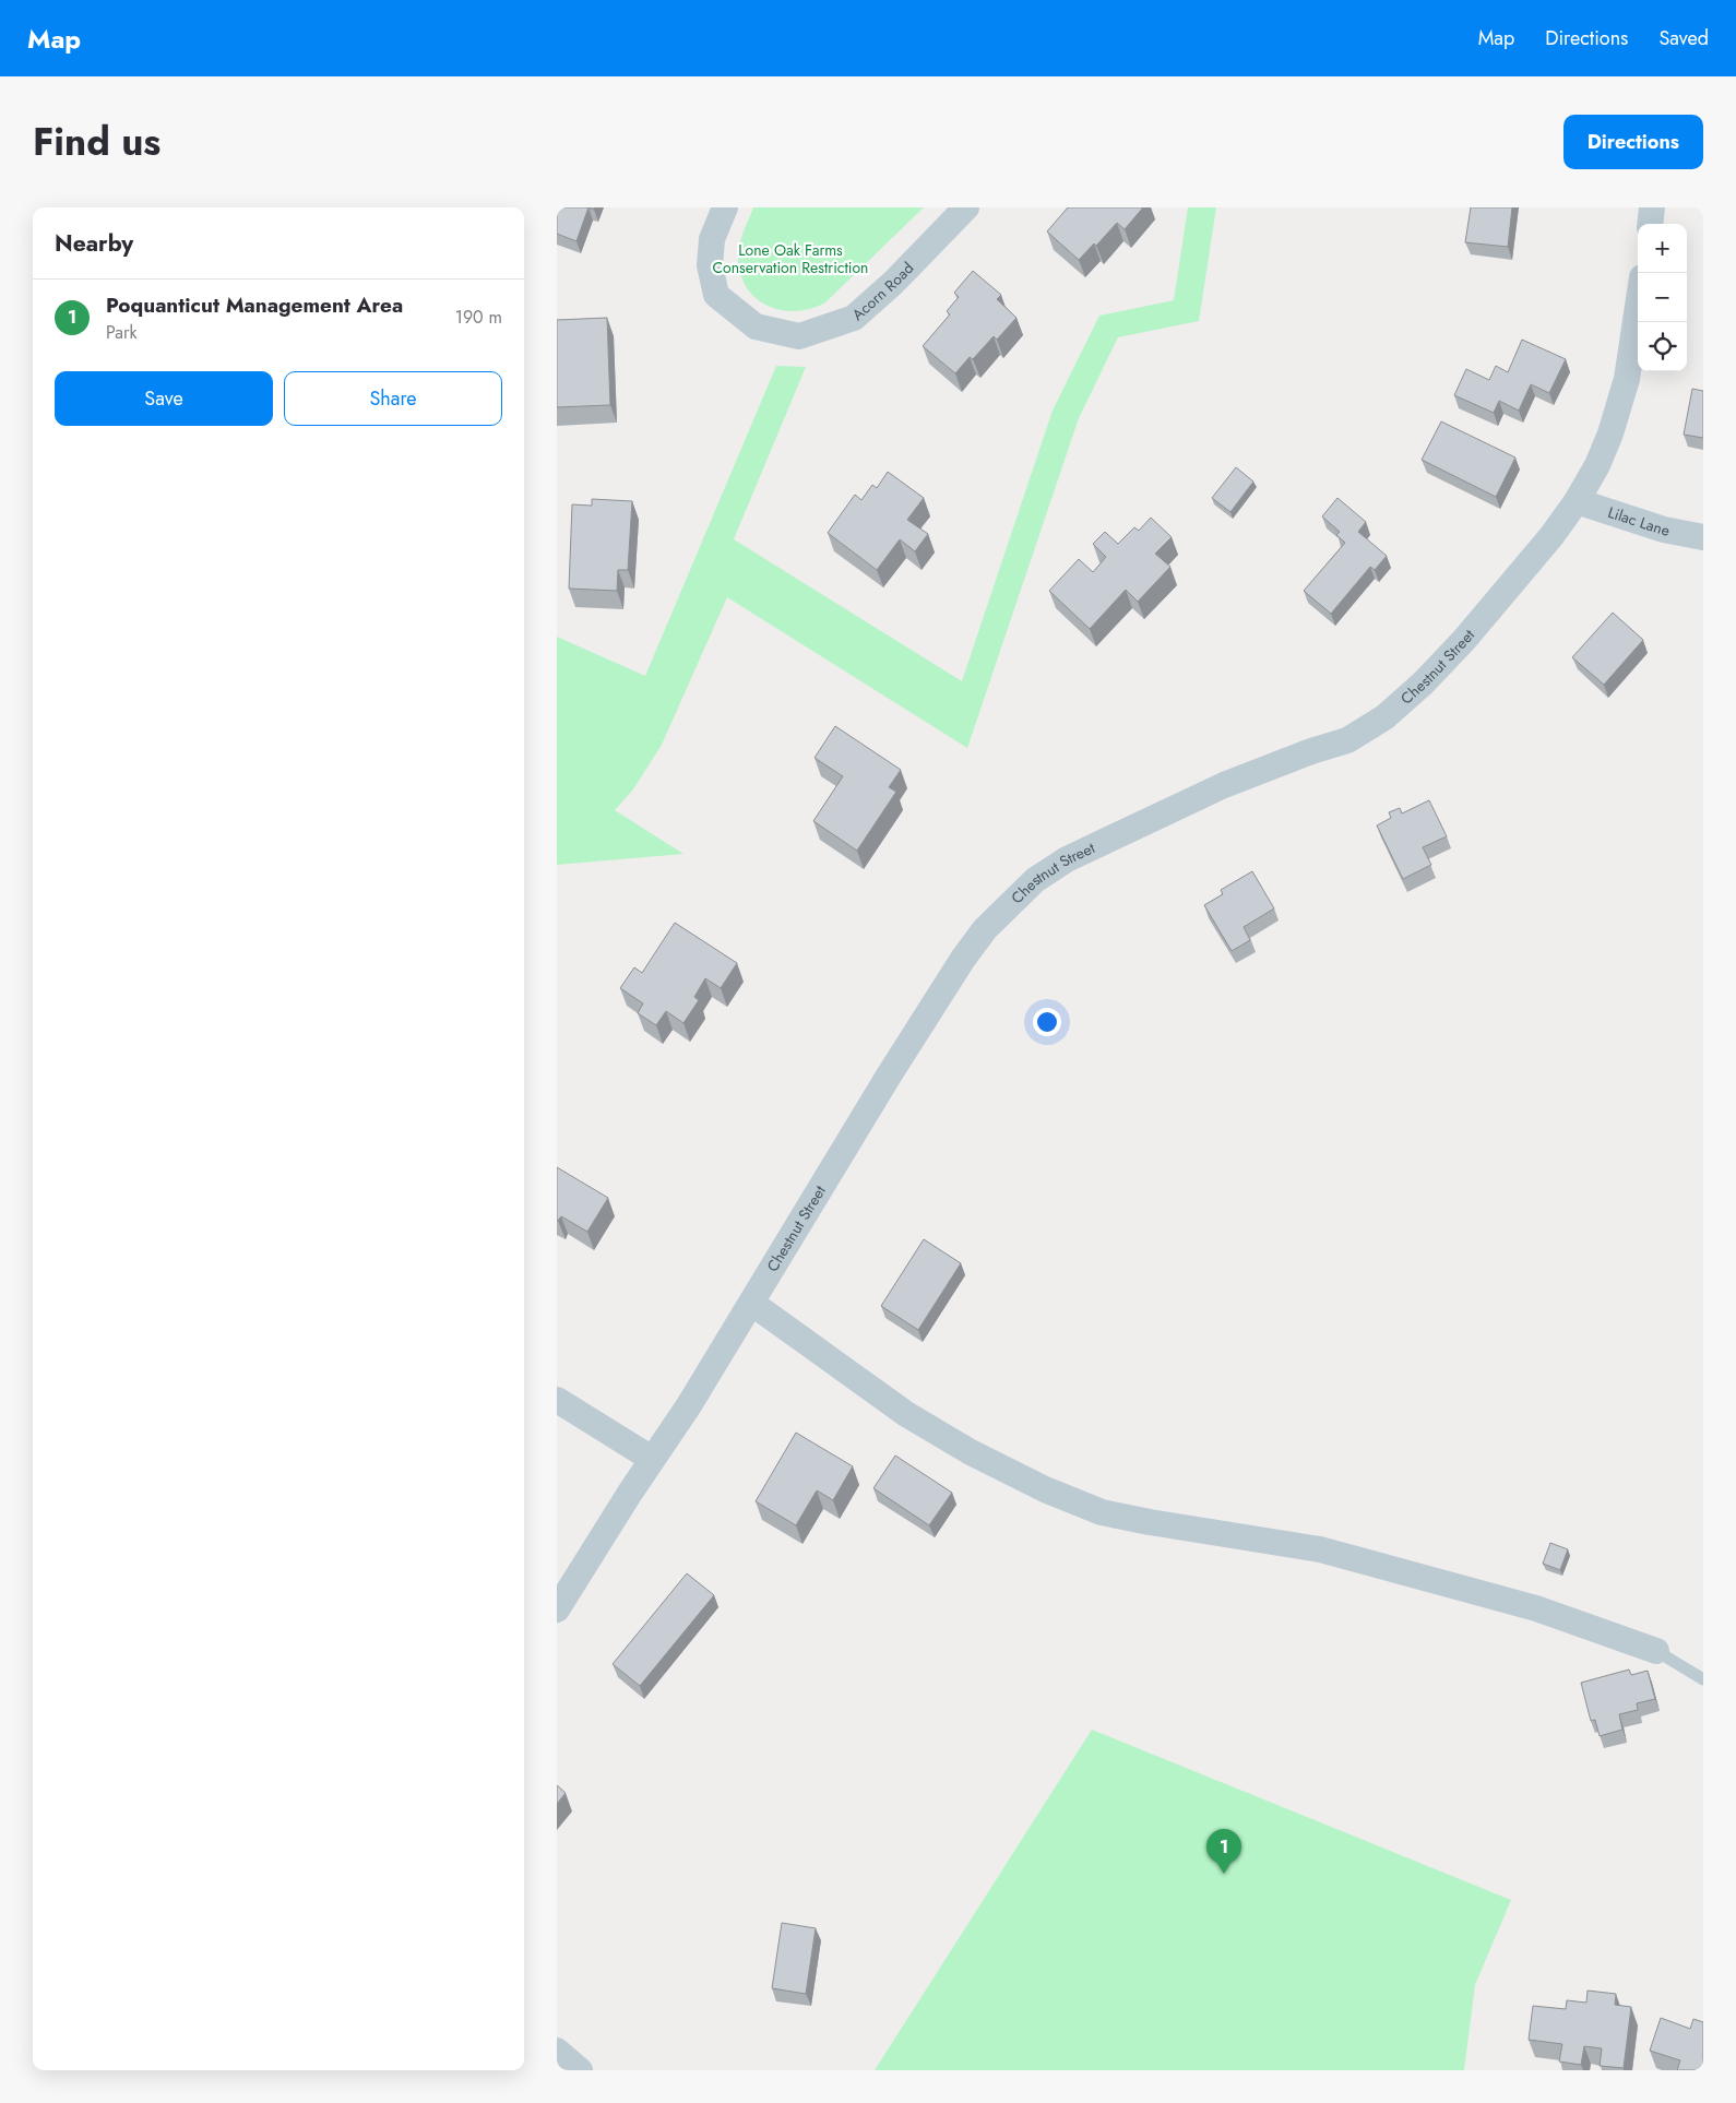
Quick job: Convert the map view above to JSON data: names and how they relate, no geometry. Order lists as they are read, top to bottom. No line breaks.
{"streets":{"street":["Acorn Road","Lilac Lane","Chestnut Street"]},"crossings":[["Lilac Lane","Chestnut Street"]],"parks":["Lone Oak Farms Conservation Restriction"],"page":{"header":"Map","nav":["Map","Directions","Saved"],"title":"Find us","buttons":["Directions",["Save","Share"]],"heading":"Nearby","map_buttons":["+","−"],"list":[{"mark":"1","name":"Poquanticut Management Area","note":"Park","value":"190 m"}],"pins":"1"}}
